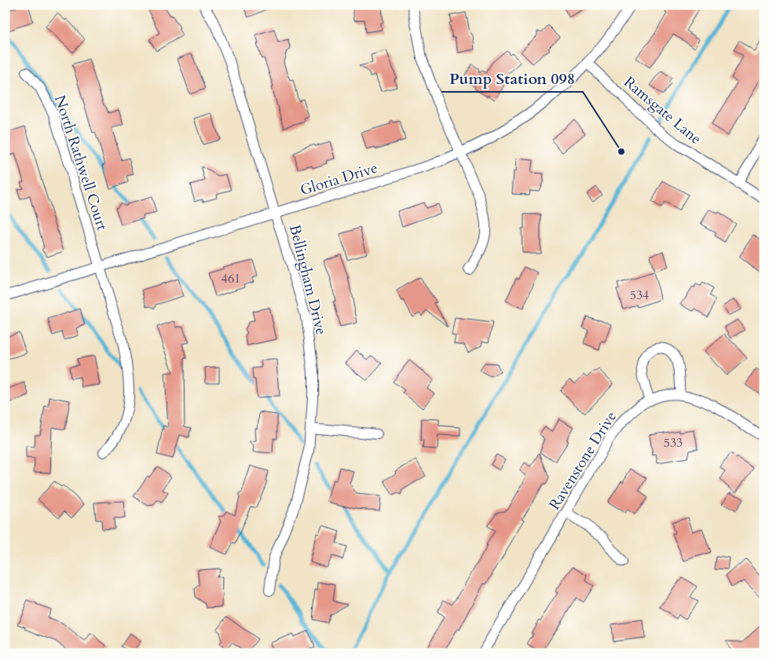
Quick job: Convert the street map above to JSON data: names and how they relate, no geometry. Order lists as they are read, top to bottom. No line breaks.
{"streets":{"street":["Ramsgate Lane","North Rathwell Court","Gloria Drive","Bellingham Drive","Ravenstone Drive"]},"crossings":[["Ramsgate Lane","Gloria Drive"],["North Rathwell Court","Gloria Drive"],["Gloria Drive","Bellingham Drive"]],"places":["Pump Station 098"],"house_numbers":["461","534","533"]}
